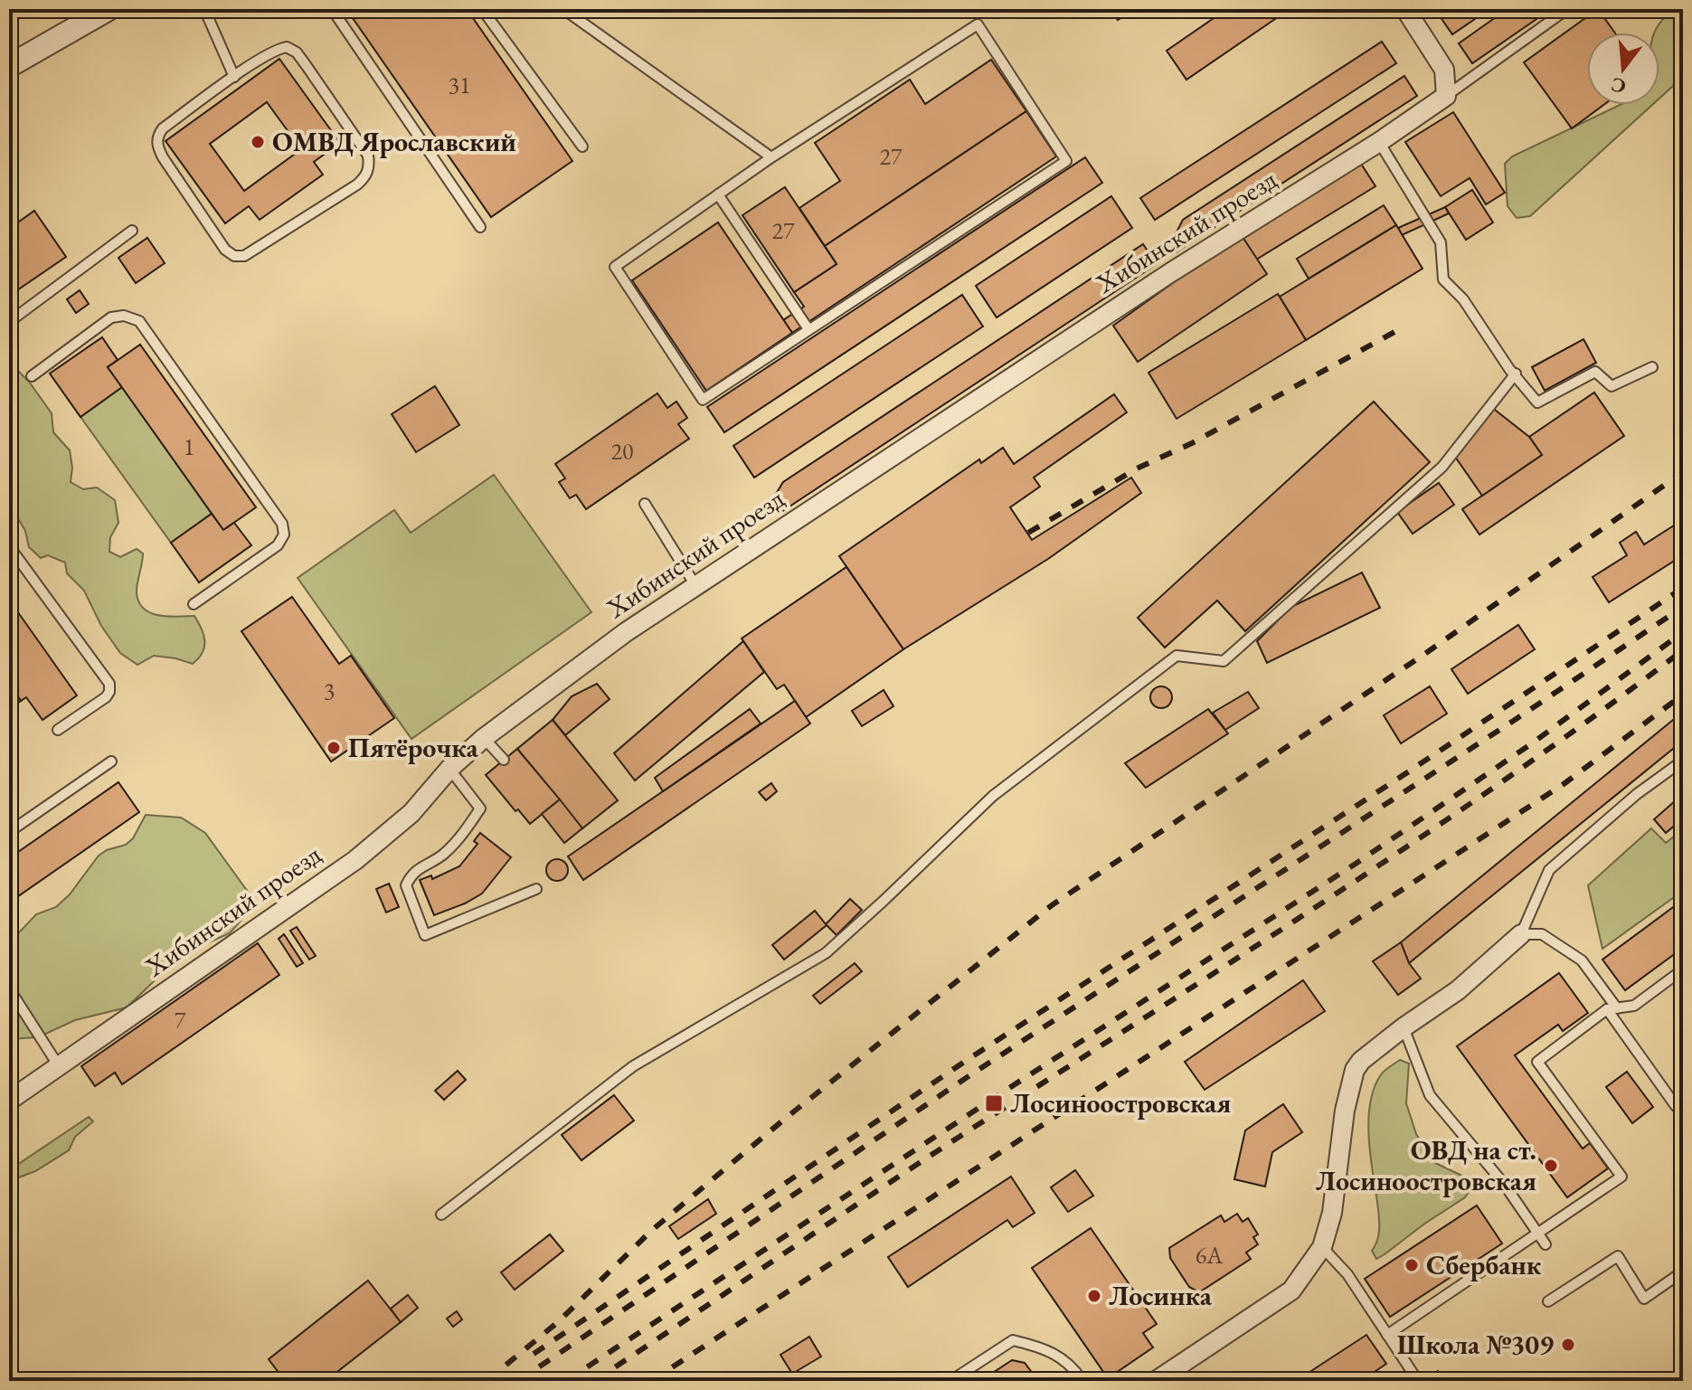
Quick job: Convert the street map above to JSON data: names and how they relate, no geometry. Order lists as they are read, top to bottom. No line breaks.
{"streets":{"street":["Хибинский проезд"]},"places":{"other":["ОМВД Ярославский","Пятёрочка","ОВД на ст. Лосиноостровская","Сбербанк","Лосинка","Школа №309"],"transit":["Лосиноостровская"]},"house_numbers":["31","27","27","1","20","3","7","6А"],"north":"bottom"}
